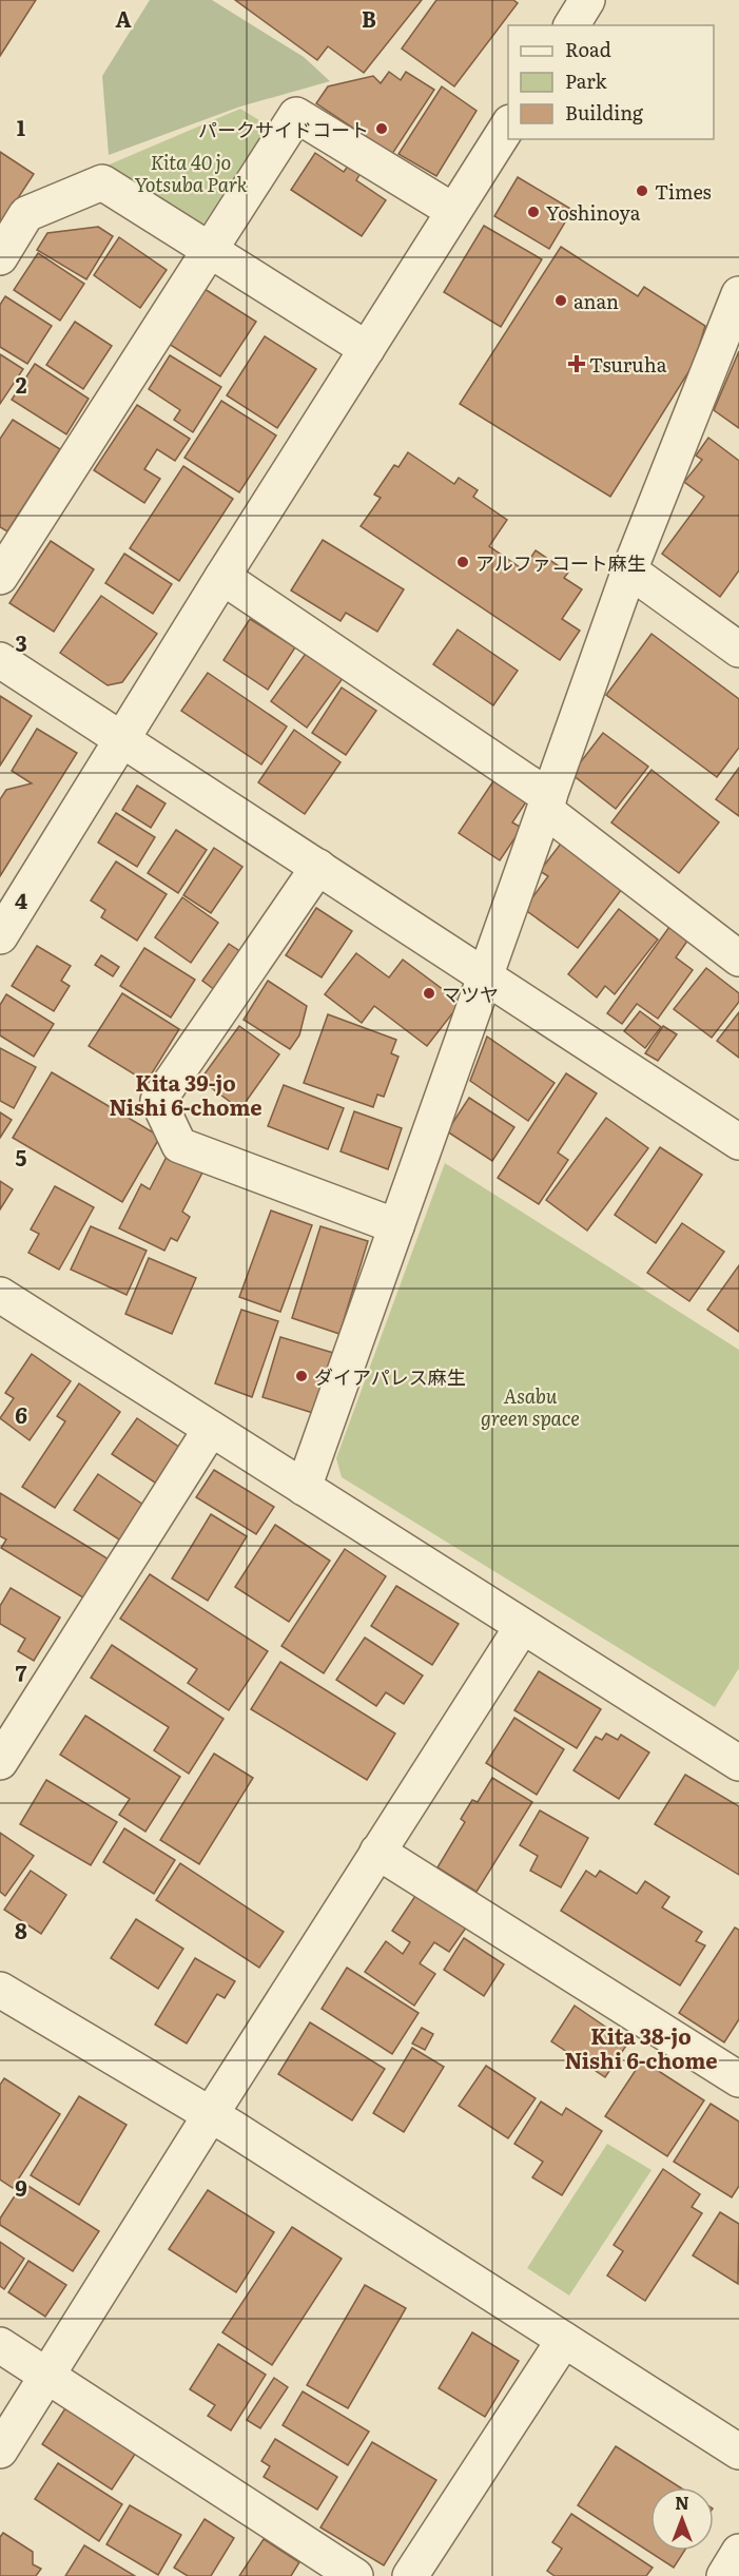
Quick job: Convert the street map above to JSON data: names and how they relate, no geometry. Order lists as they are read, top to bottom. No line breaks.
{"districts":["Kita 39-jo Nishi 6-chome","Kita 38-jo Nishi 6-chome"],"parks":["Kita 40 jo Yotsuba Park","Asabu green space"],"places":{"other":["パークサイドコート","Times","Yoshinoya","anan","アルファコート麻生","マツヤ","ダイアパレス麻生"],"health":["Tsuruha"]},"legend":["Road","Park","Building"],"north":"top","grid":{"columns":["A","B"],"rows":["1","2","3","4","5","6","7","8","9"]}}
